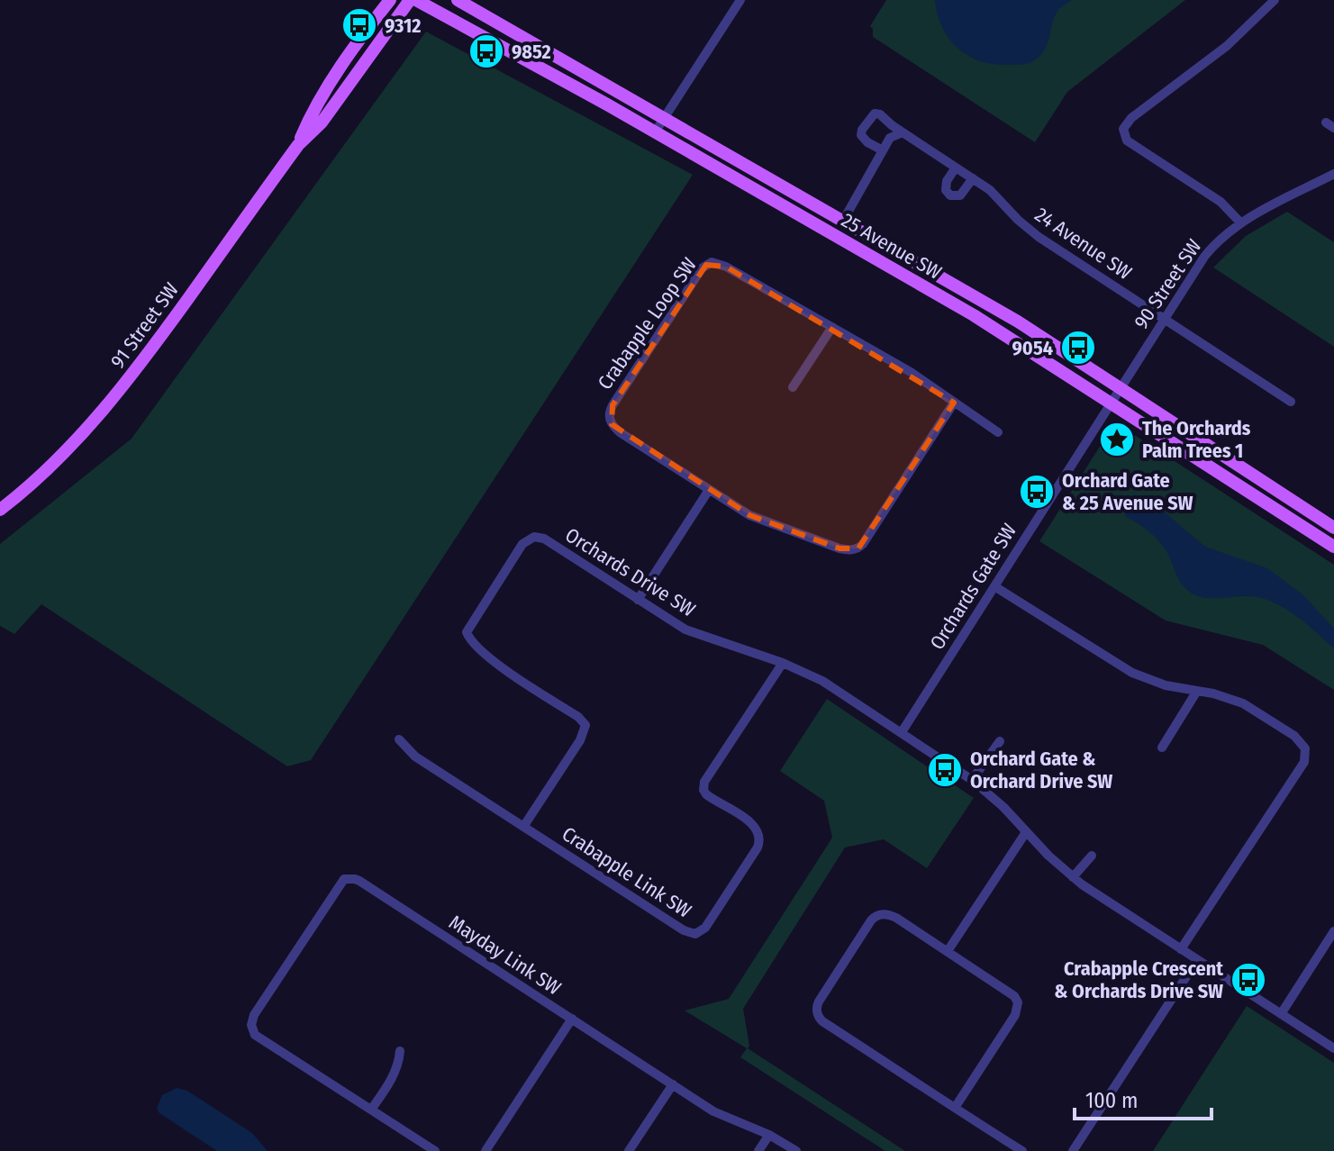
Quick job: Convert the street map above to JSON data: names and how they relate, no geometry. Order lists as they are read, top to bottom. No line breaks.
{"streets":{"main road":["25 Avenue SW","91 Street SW"],"street":["24 Avenue SW","90 Street SW","Crabapple Loop SW","Orchards Drive SW","Orchards Gate SW","Crabapple Link SW","Mayday Link SW"]},"crossings":[["24 Avenue SW","90 Street SW"],["25 Avenue SW","90 Street SW"],["25 Avenue SW","Orchards Gate SW"],["90 Street SW","Orchards Gate SW"],["Orchards Drive SW","Orchards Gate SW"],["Orchards Drive SW","Crabapple Link SW"]],"places":{"bus stop":["9312","9852","9054","Orchard Gate & 25 Avenue SW","Orchard Gate & Orchard Drive SW","Crabapple Crescent & Orchards Drive SW"],"place":["The Orchards Palm Trees 1"]},"scale_bar":"100 m"}
